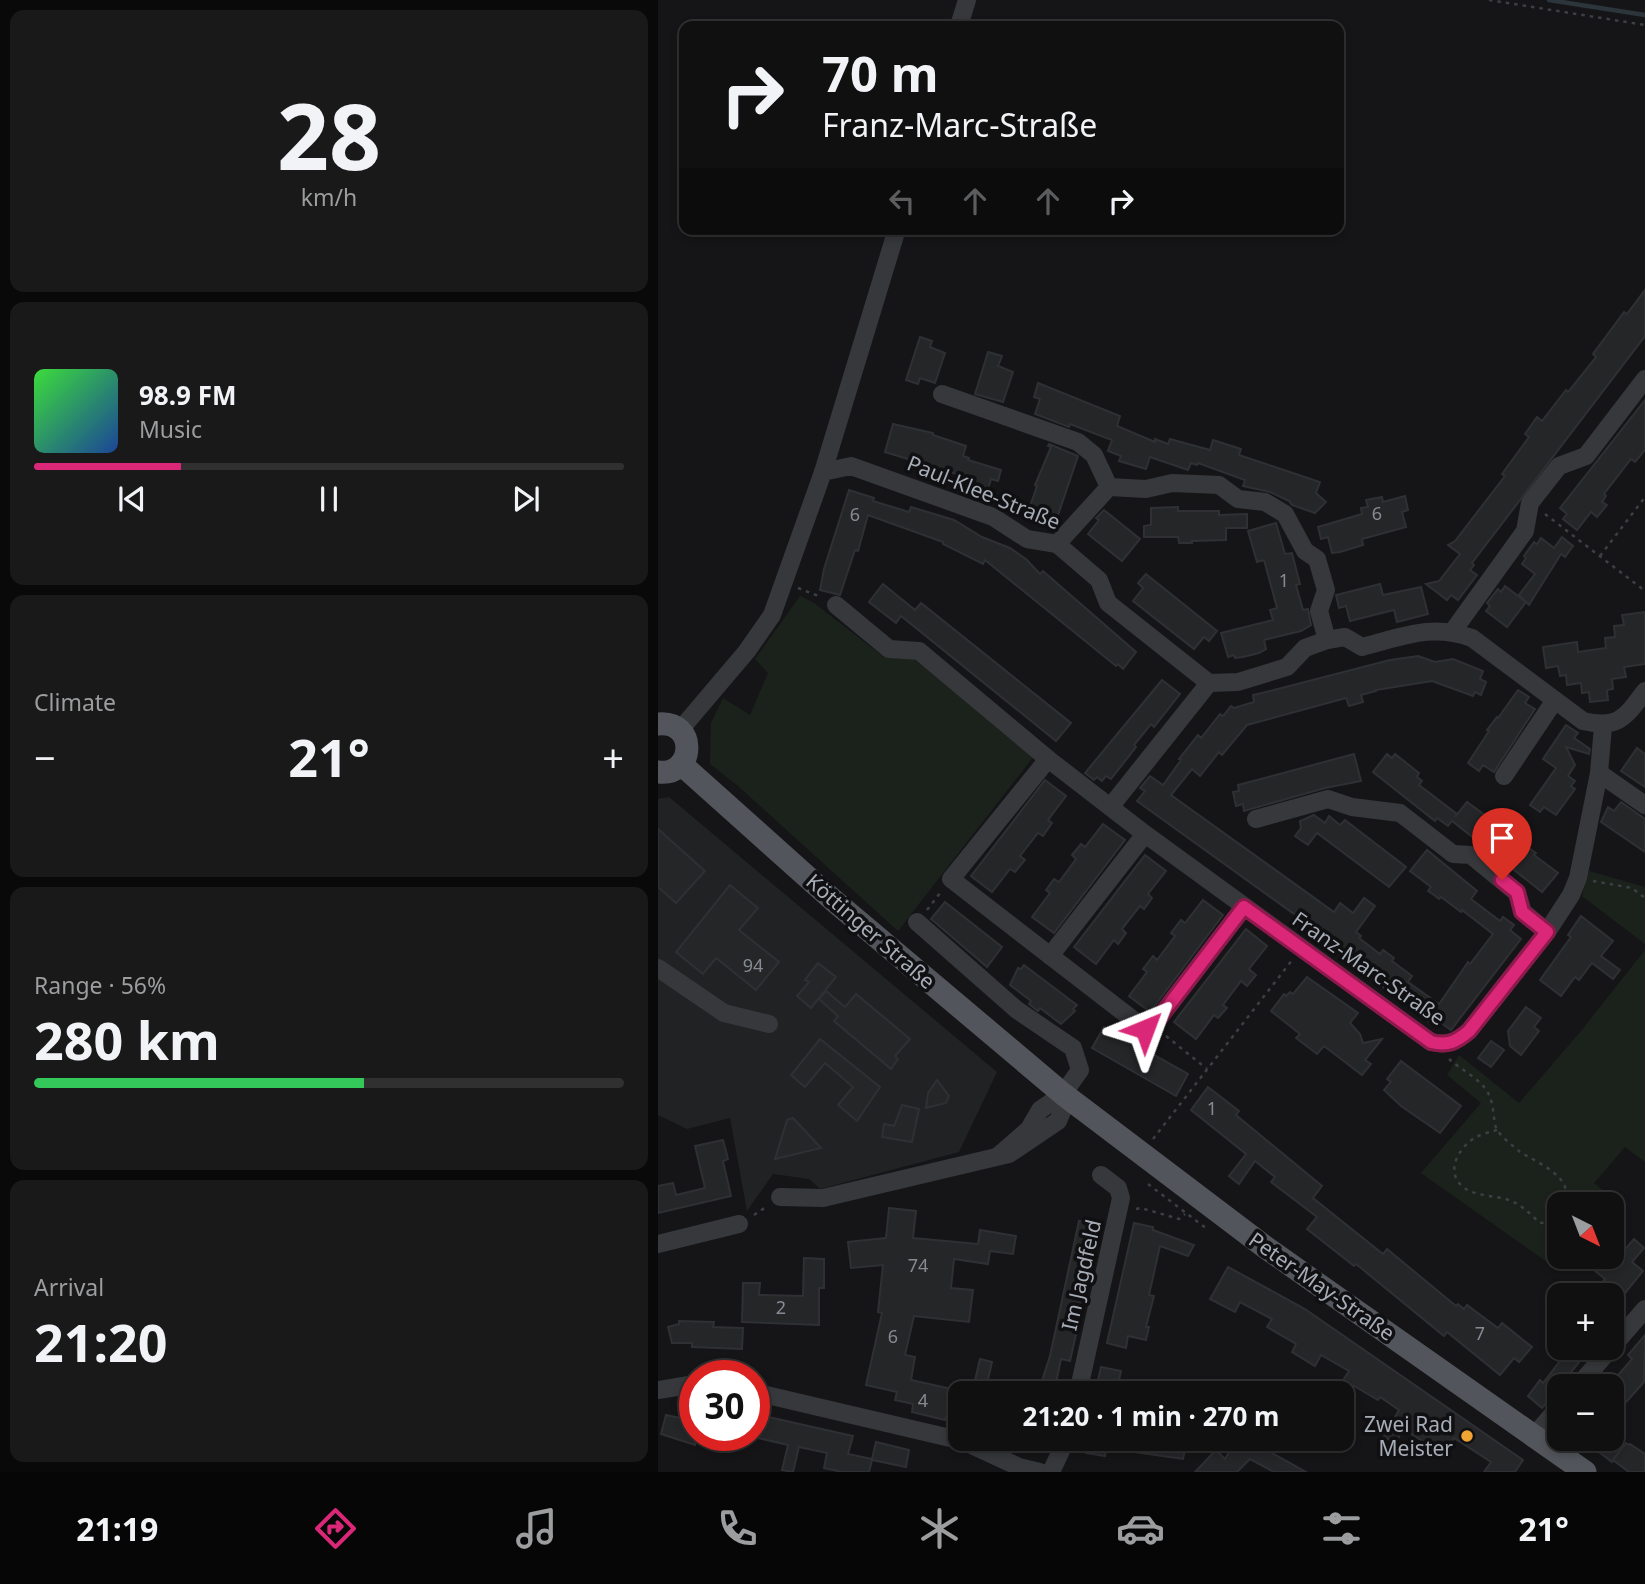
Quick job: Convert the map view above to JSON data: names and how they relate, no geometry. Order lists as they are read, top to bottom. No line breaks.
{"streets":{"main road":["Köttinger Straße","Peter-May-Straße"],"street":["Paul-Klee-Straße","Franz-Marc-Straße","Im Jagdfeld"]},"crossings":[["Köttinger Straße","Peter-May-Straße"]],"places":["Zwei Rad Meister"],"house_numbers":["6","6","1","94","1","74","2","7","6","4"],"north":"bottom right","page":{"tile":[["28","km/h"],"Climate",["Range · 56%","280 km"],["Arrival","21:20"]],"turn":["70 m","Franz-Marc-Straße"],"song":["98.9 FM","Music"],"heat":["−","21°","+"],"map_buttons":["+","−"],"limit":"30","trip":"21:20 · 1 min · 270 m","tabs":["21:19","21°"]}}
